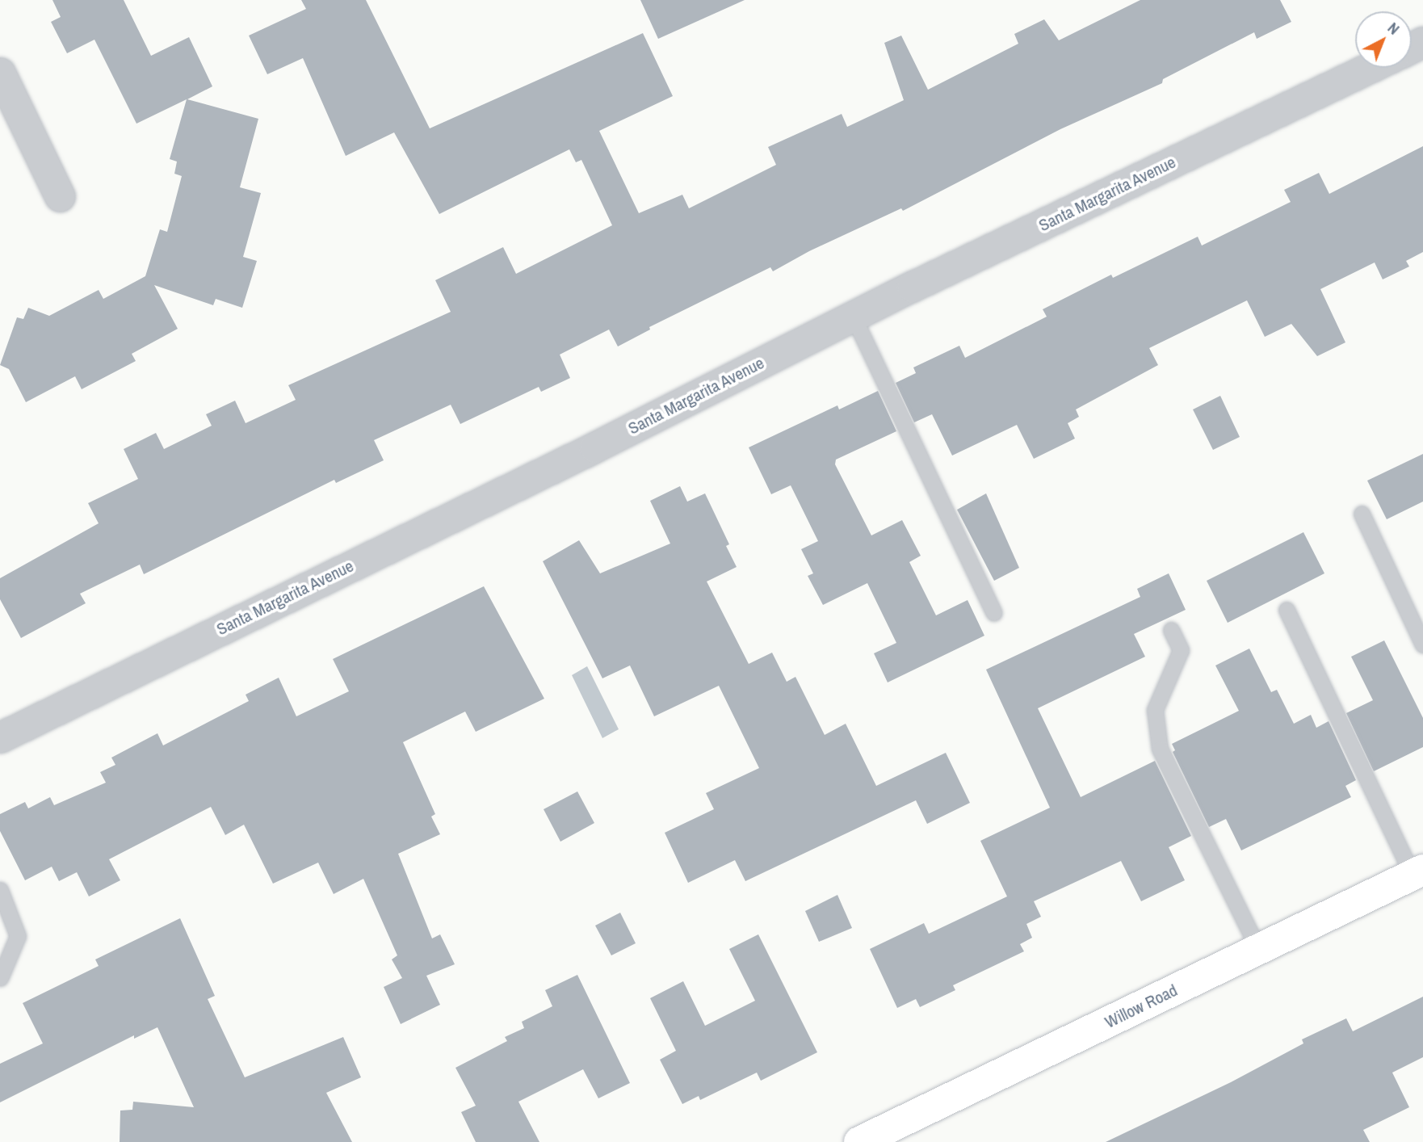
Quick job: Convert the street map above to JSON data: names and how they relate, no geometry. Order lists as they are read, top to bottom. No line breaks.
{"streets":{"main road":["Willow Road"],"street":["Santa Margarita Avenue"]},"north":"top right"}
